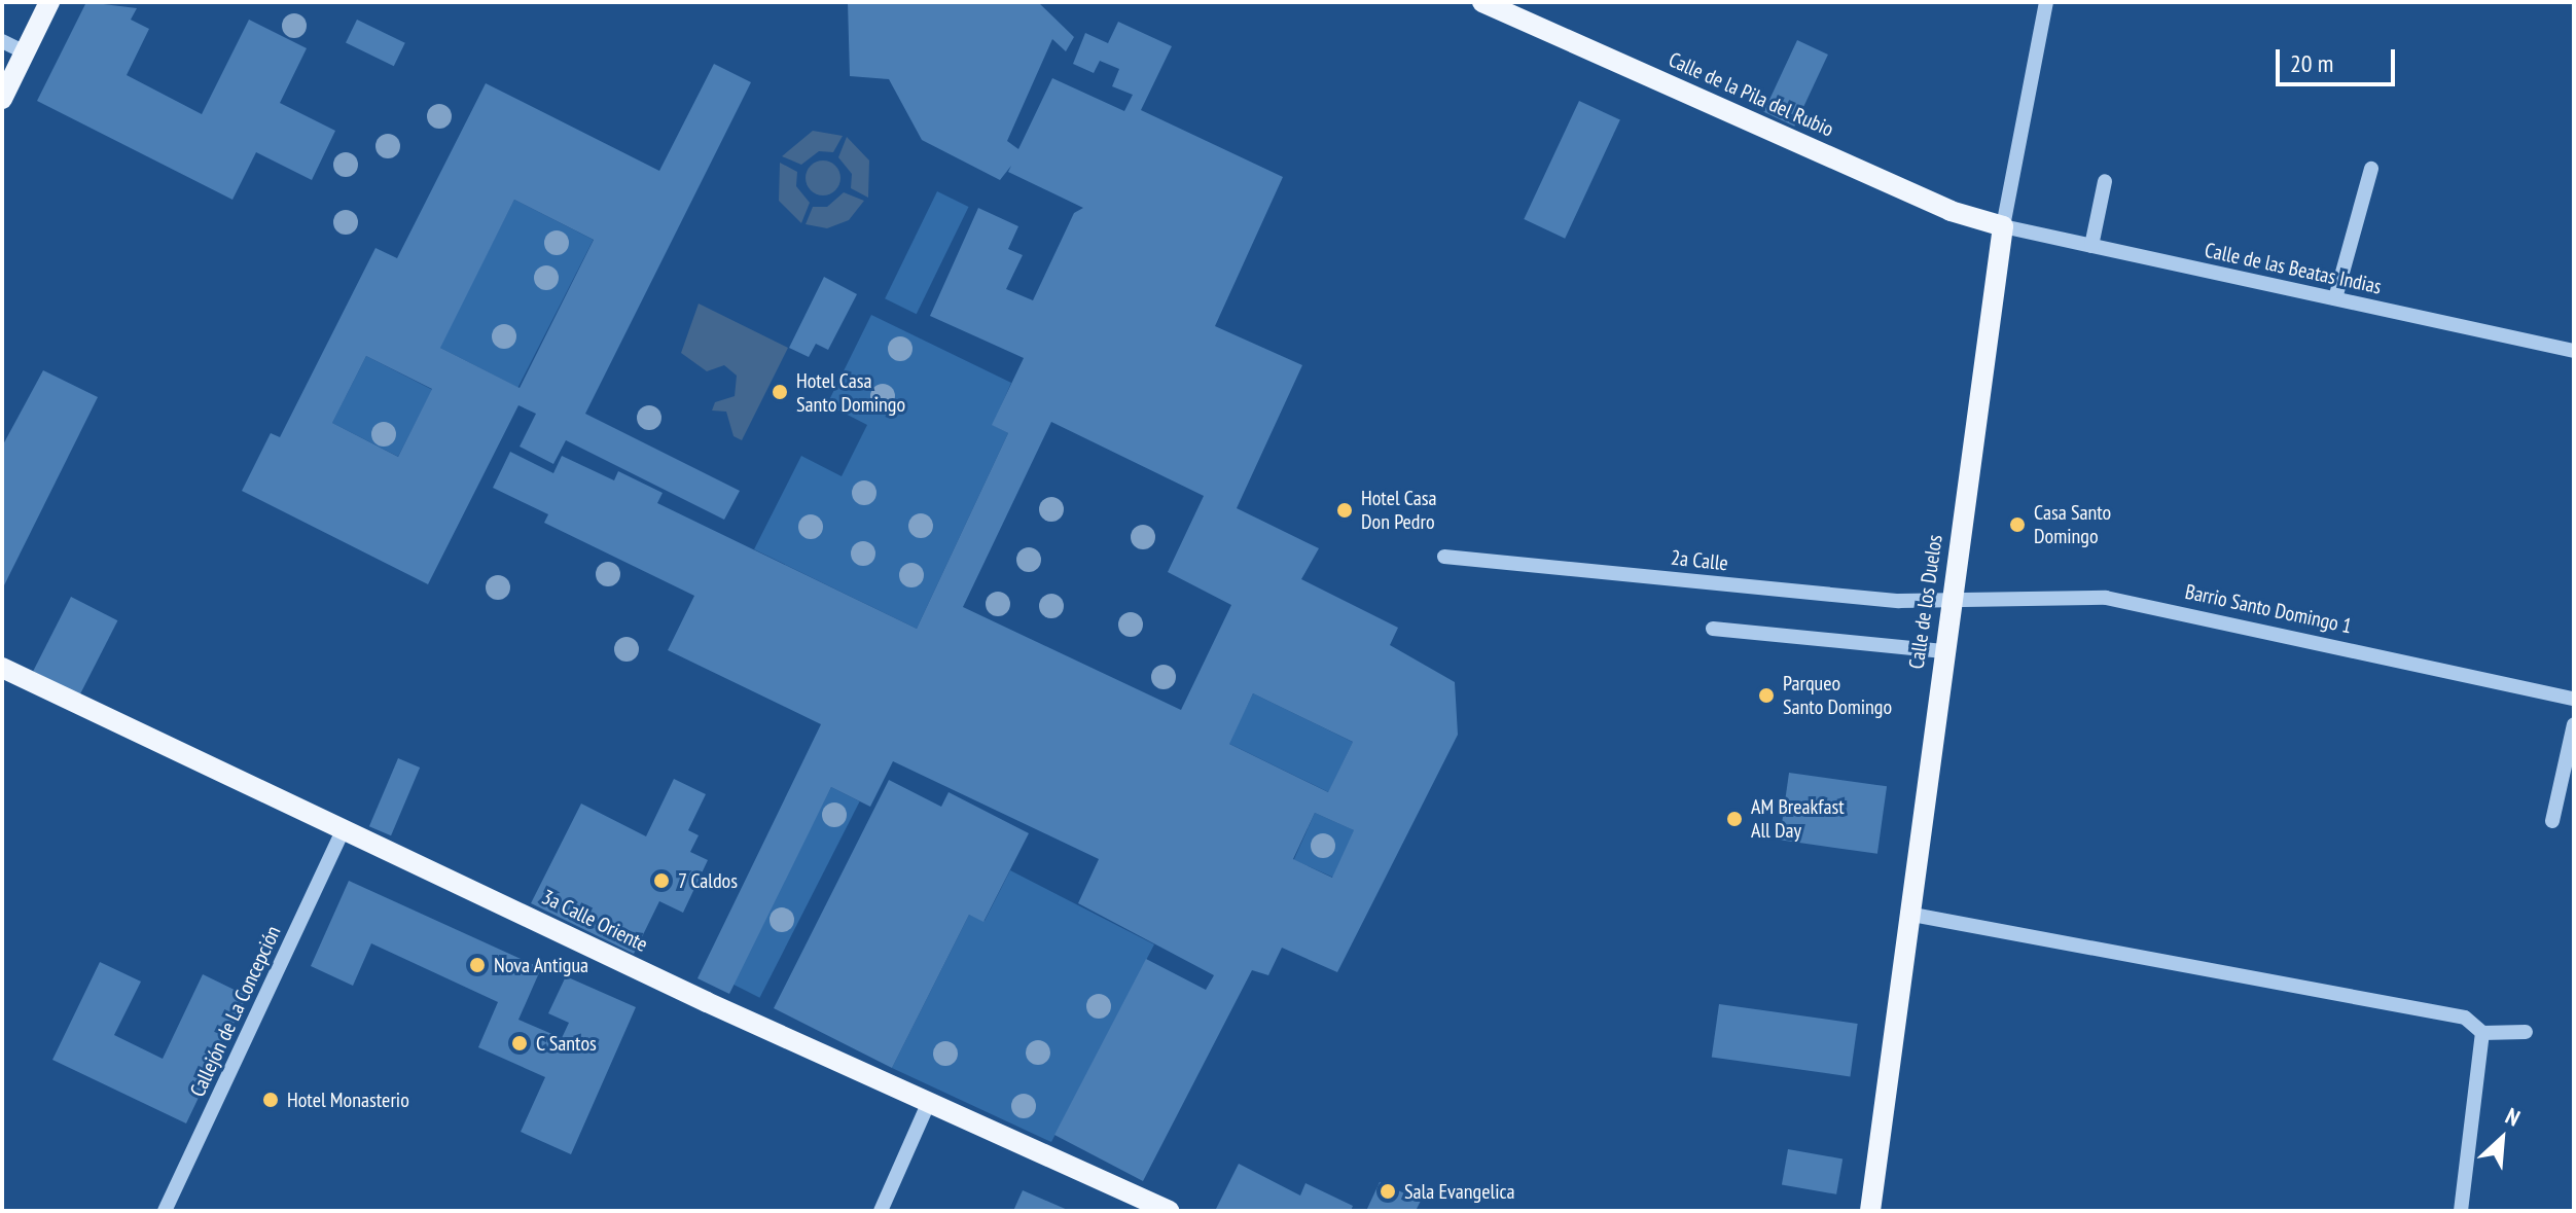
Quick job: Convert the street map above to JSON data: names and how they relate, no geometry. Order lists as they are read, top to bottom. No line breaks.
{"streets":{"main road":["Calle de la Pila del Rubio","Calle de los Duelos","3a Calle Oriente"],"street":["Calle de las Beatas Indias","2a Calle","Barrio Santo Domingo 1","Callejón de La Concepción"]},"crossings":[["Calle de la Pila del Rubio","Calle de las Beatas Indias"],["Calle de la Pila del Rubio","Calle de los Duelos"],["Calle de las Beatas Indias","Calle de los Duelos"],["2a Calle","Calle de los Duelos"],["2a Calle","Barrio Santo Domingo 1"],["Calle de los Duelos","Barrio Santo Domingo 1"],["3a Calle Oriente","Callejón de La Concepción"]],"places":["Hotel Casa Santo Domingo","Hotel Casa Don Pedro","Casa Santo Domingo","Parqueo Santo Domingo","AM Breakfast All Day","7 Caldos","Nova Antigua","C Santos","Hotel Monasterio","Sala Evangelica"],"scale_bar":"20 m","north":"top right"}
